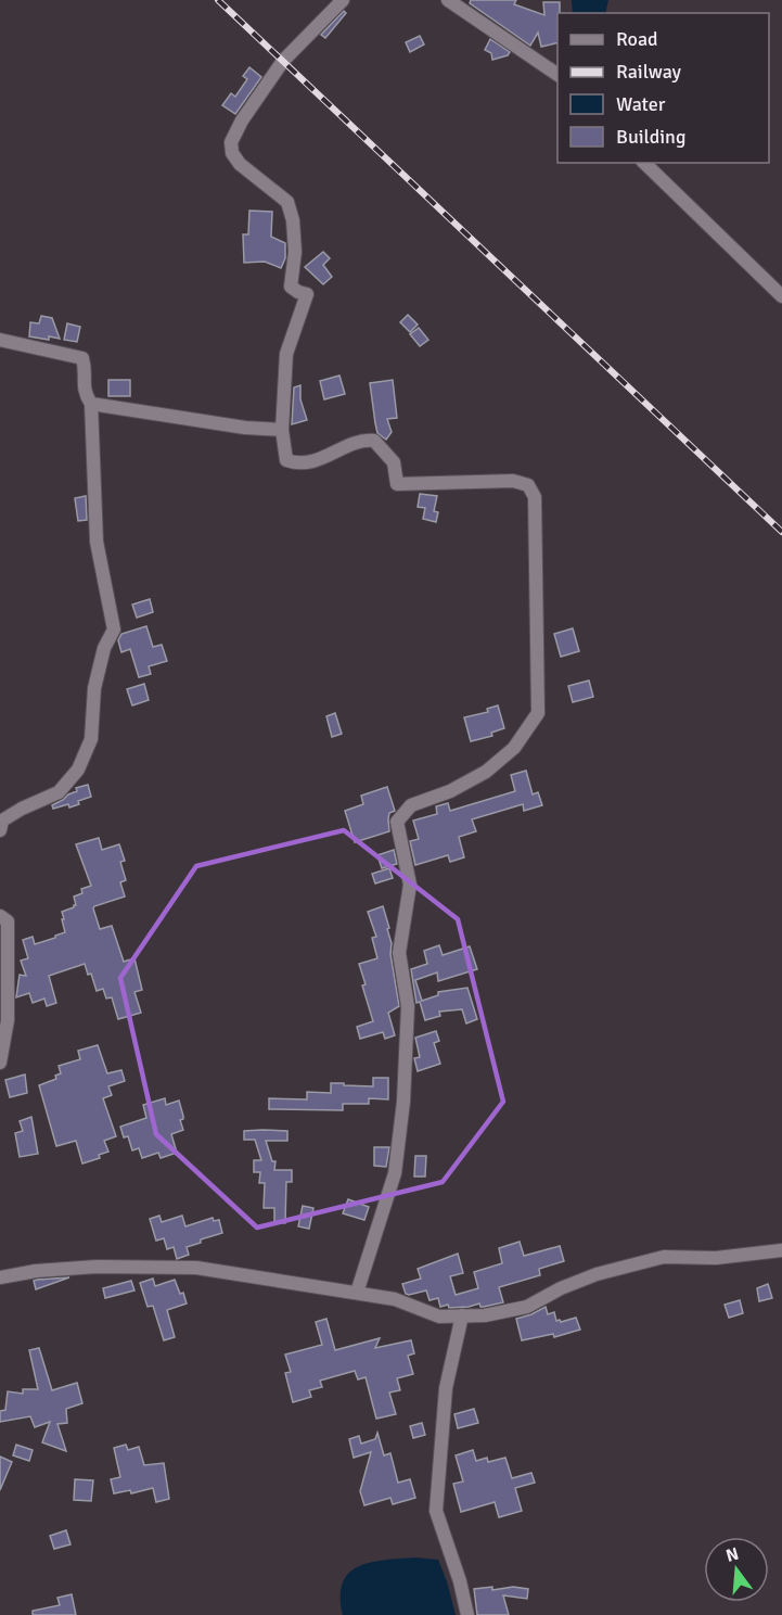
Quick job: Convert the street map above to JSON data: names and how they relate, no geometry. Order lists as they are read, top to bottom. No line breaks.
{"legend":["Road","Railway","Water","Building"],"north":"top"}
